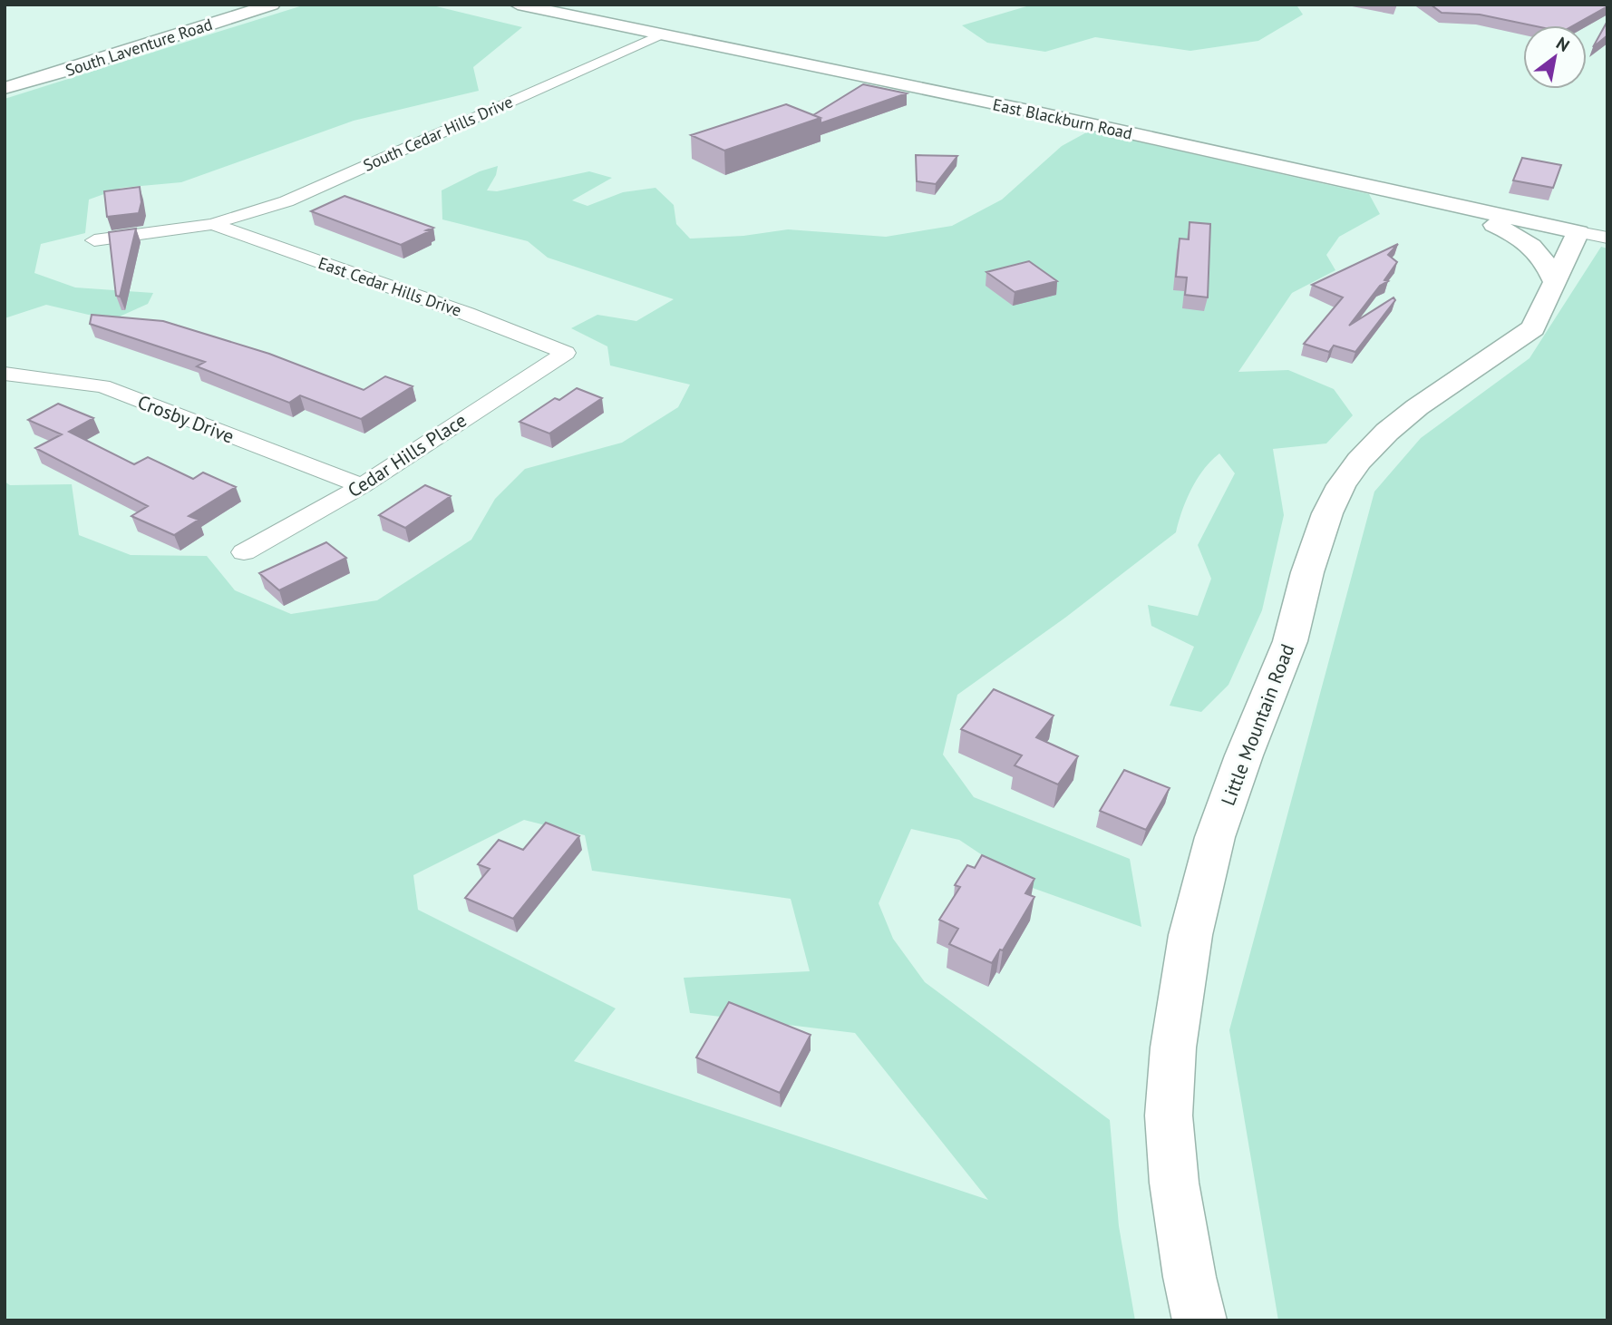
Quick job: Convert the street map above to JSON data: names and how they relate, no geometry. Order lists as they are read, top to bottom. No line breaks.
{"streets":{"street":["South Laventure Road","East Blackburn Road","South Cedar Hills Drive","East Cedar Hills Drive","Crosby Drive","Cedar Hills Place","Little Mountain Road"]},"crossings":[["East Blackburn Road","South Cedar Hills Drive"],["East Blackburn Road","Little Mountain Road"],["South Cedar Hills Drive","East Cedar Hills Drive"],["East Cedar Hills Drive","Cedar Hills Place"],["Crosby Drive","Cedar Hills Place"]],"north":"top right"}
